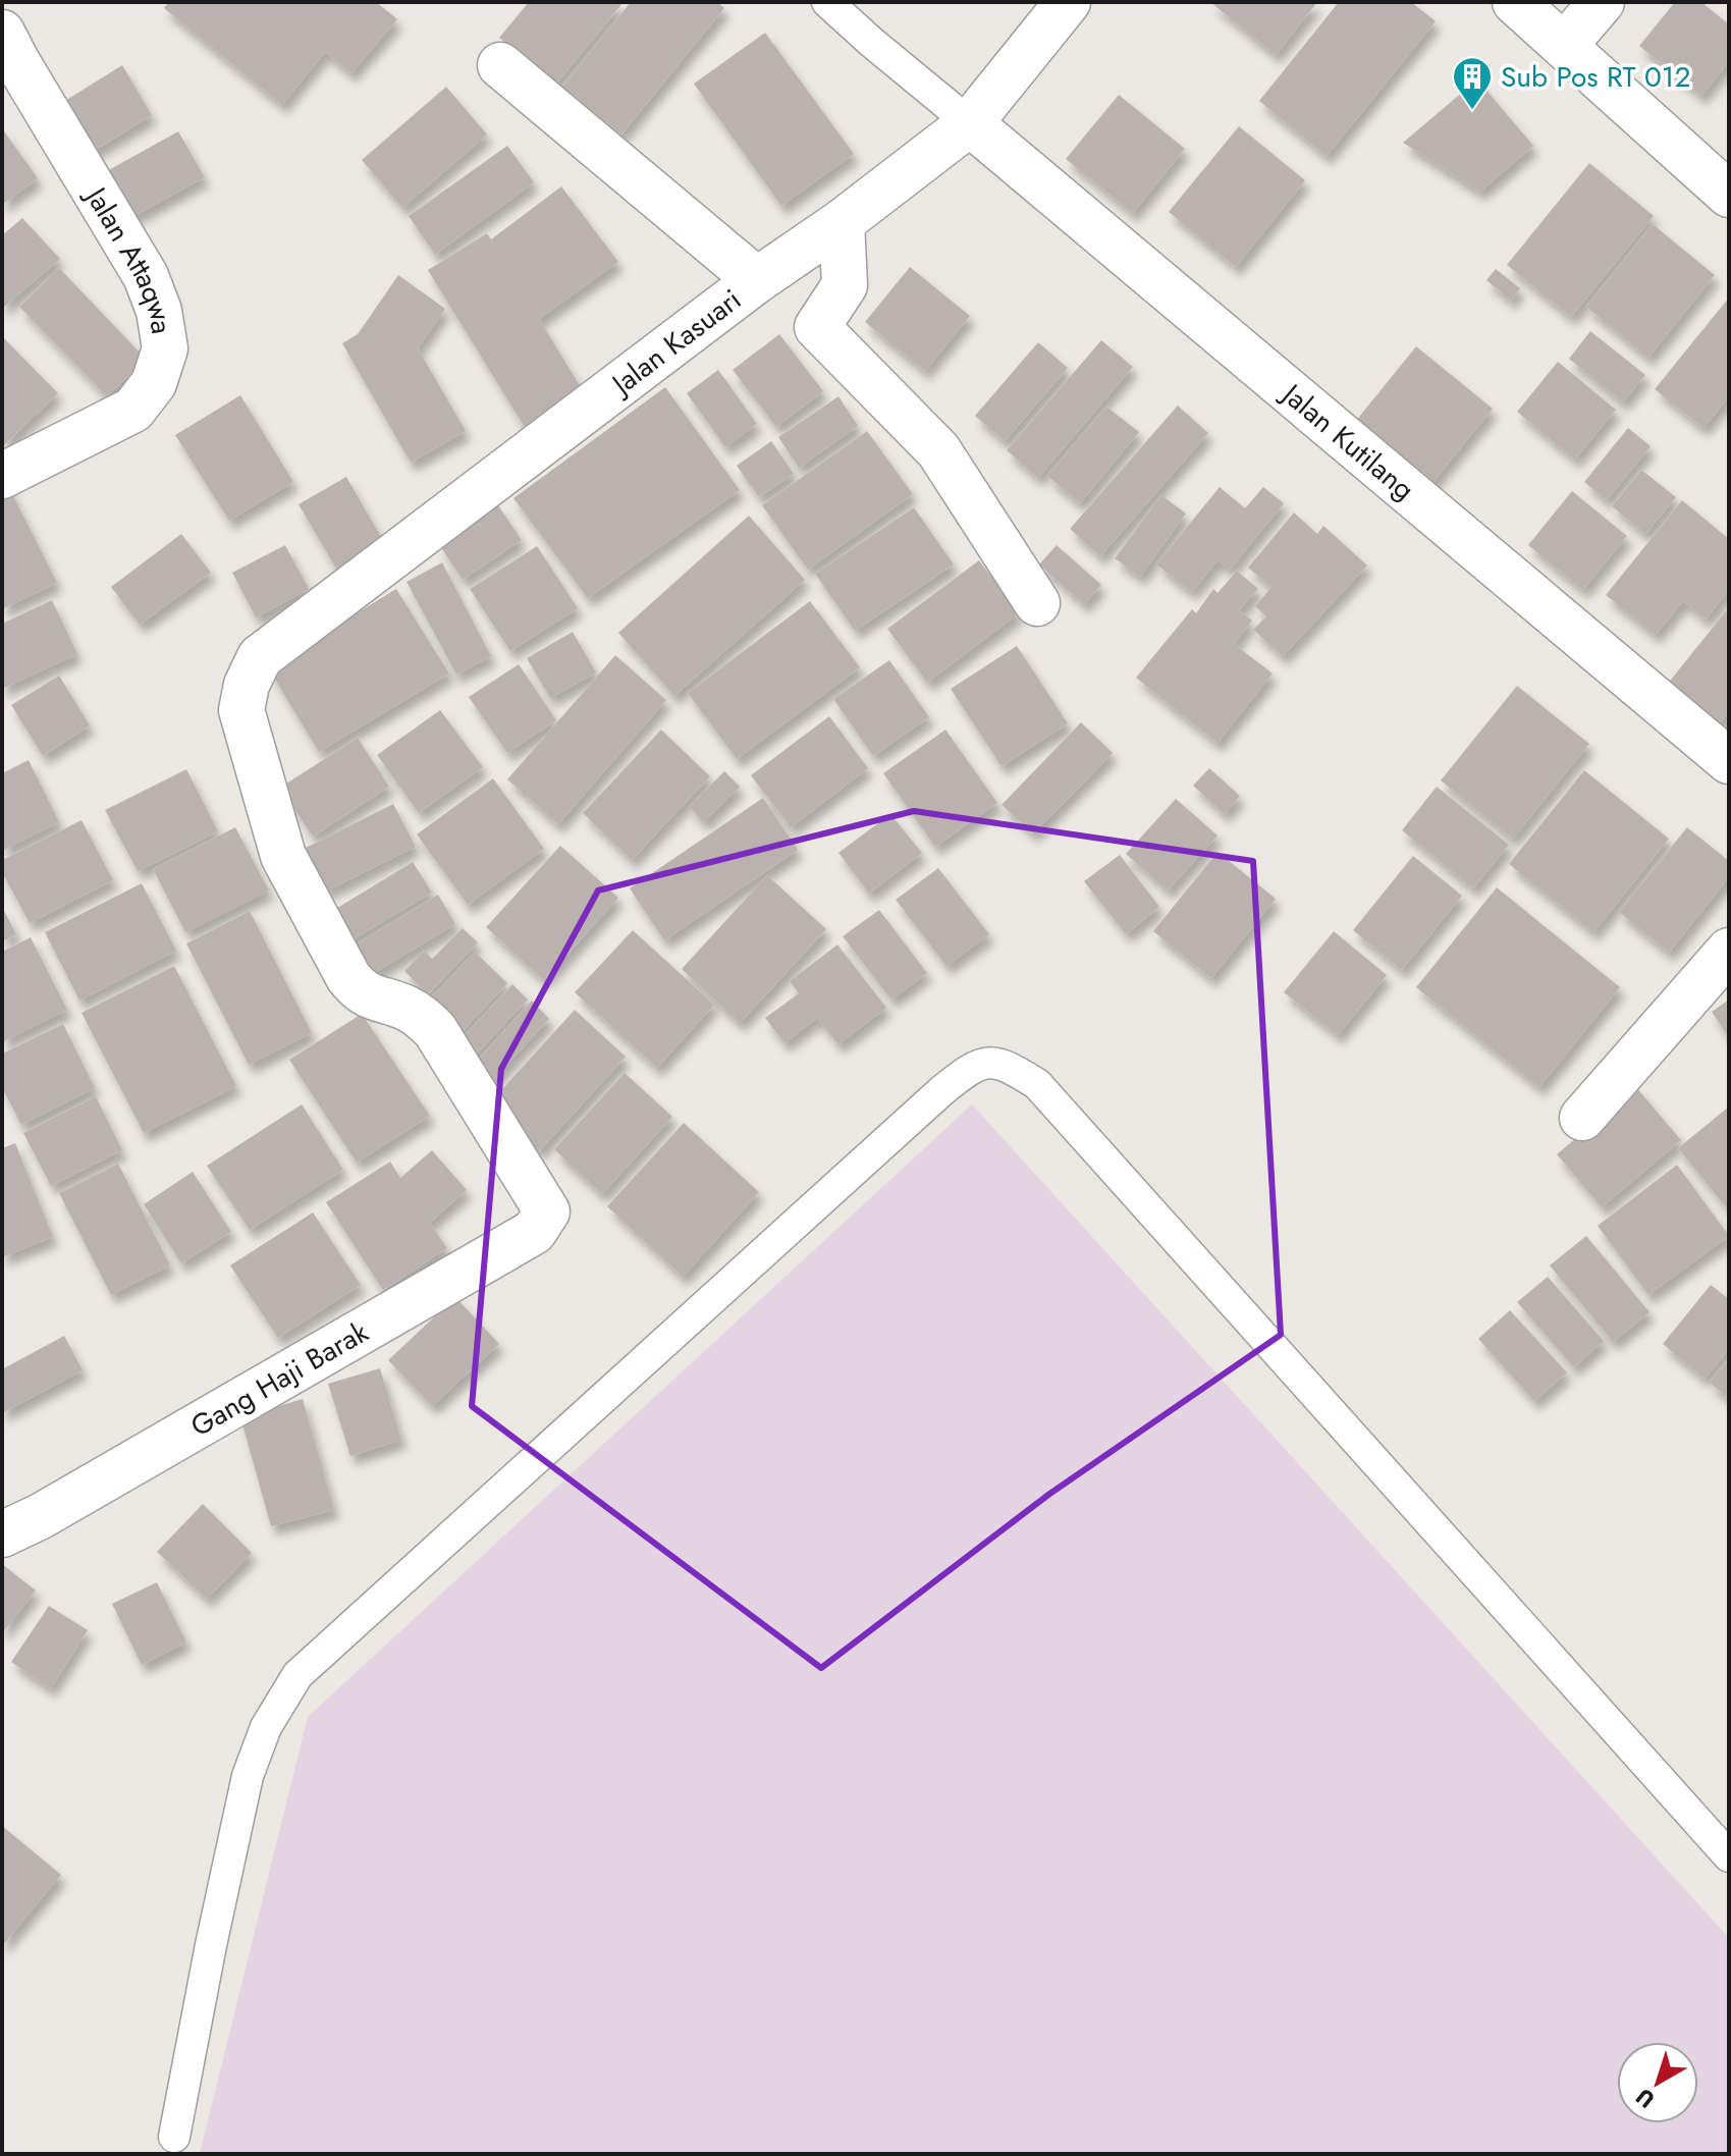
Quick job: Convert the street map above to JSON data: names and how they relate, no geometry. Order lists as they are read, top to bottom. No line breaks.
{"streets":{"street":["Jalan Attaqwa","Jalan Kasuari","Jalan Kutilang","Gang Haji Barak"]},"crossings":[["Jalan Kasuari","Jalan Kutilang"],["Jalan Kasuari","Gang Haji Barak"]],"places":{"building":["Sub Pos RT 012"]},"north":"bottom left"}
